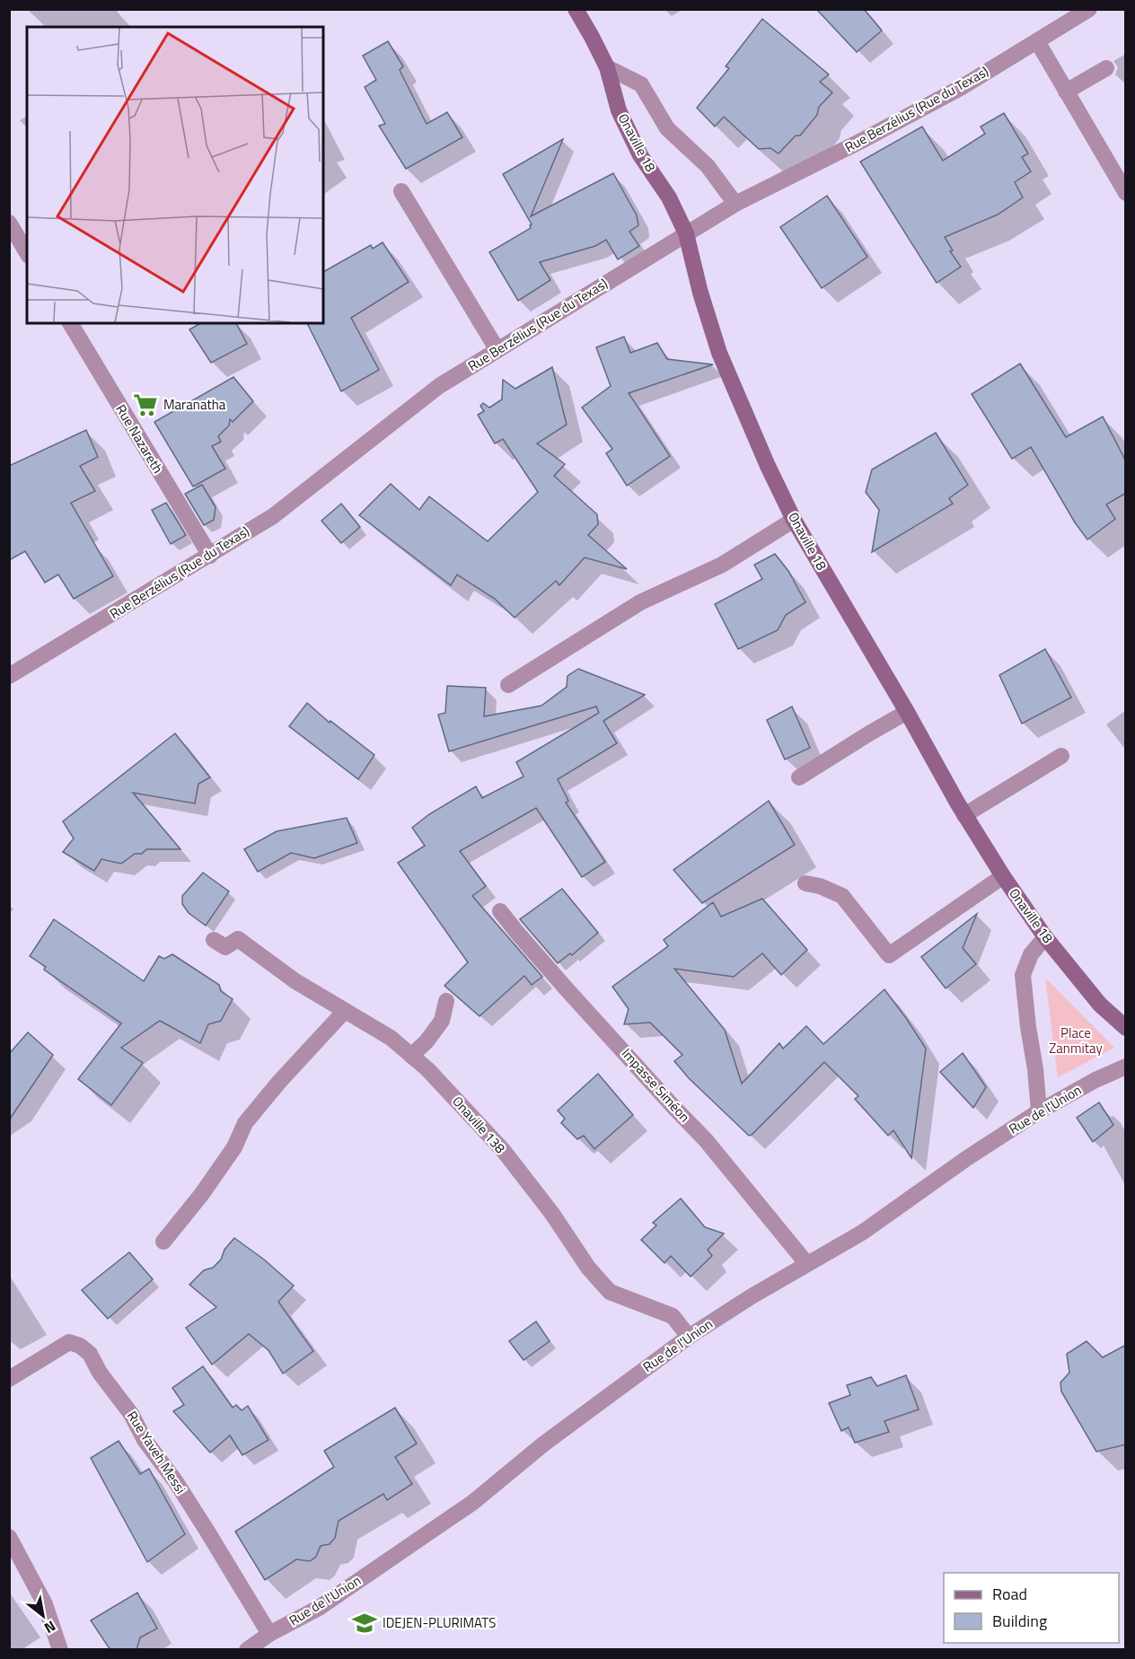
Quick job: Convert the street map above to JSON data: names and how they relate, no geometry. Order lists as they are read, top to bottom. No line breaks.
{"streets":{"street":["Rue Berzélius (Rue du Texas)","Onaville 18","Rue Nazareth","Impasse Siméon","Rue de l'Union","Onaville 138","Rue Yaveh Messi"]},"crossings":[["Rue Berzélius (Rue du Texas)","Onaville 18"],["Rue Berzélius (Rue du Texas)","Rue Nazareth"],["Impasse Siméon","Rue de l'Union"],["Rue de l'Union","Onaville 138"],["Rue de l'Union","Rue Yaveh Messi"]],"parks":["Place Zanmitay"],"places":{"supermarket":["Maranatha"],"school or university":["IDEJEN-PLURIMATS"]},"legend":["Road","Building"],"north":"bottom right"}
